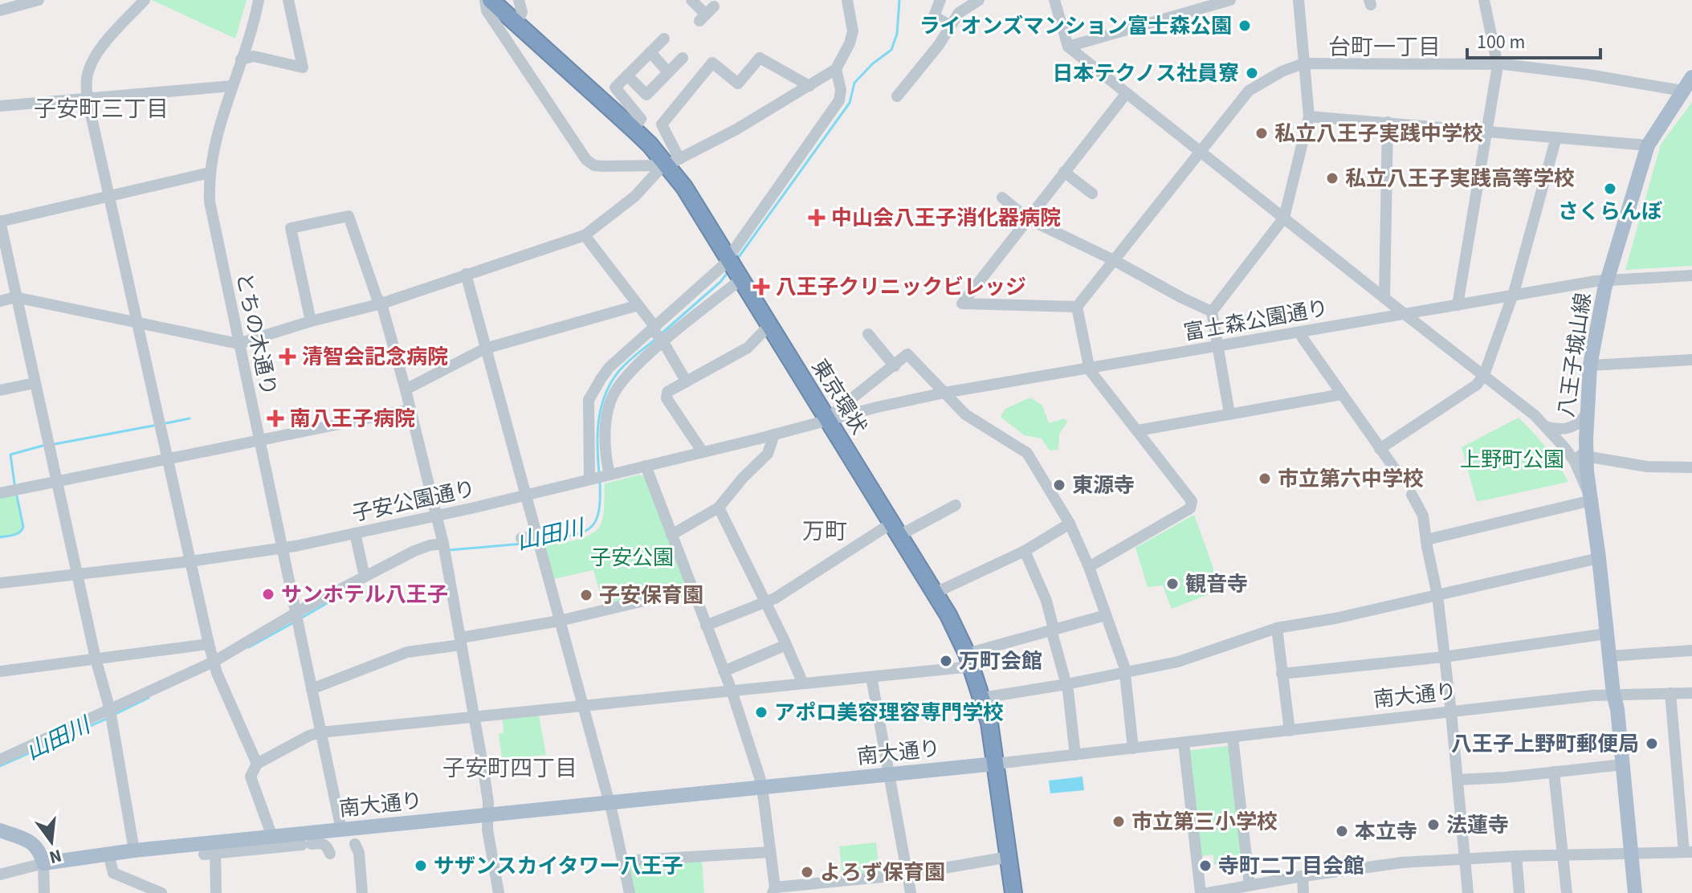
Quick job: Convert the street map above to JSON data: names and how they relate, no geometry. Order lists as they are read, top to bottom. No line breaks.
{"streets":{"highway":["東京環状"],"main road":["八王子城山線","南大通り"],"street":["富士森公園通り","とちの木通り","子安公園通り"]},"crossings":[["富士森公園通り","八王子城山線"],["富士森公園通り","東京環状"],["富士森公園通り","子安公園通り"],["とちの木通り","子安公園通り"],["とちの木通り","南大通り"],["八王子城山線","南大通り"],["東京環状","子安公園通り"],["東京環状","南大通り"]],"districts":["台町一丁目","子安町三丁目","万町","子安町四丁目"],"water":["山田川"],"parks":["上野町公園","子安公園"],"places":{"other":["ライオンズマンション富士森公園","日本テクノス社員寮","私立八王子実践中学校","私立八王子実践高等学校","さくらんぼ","市立第六中学校","東源寺","観音寺","サンホテル八王子","子安保育園","万町会館","アポロ美容理容専門学校","八王子上野町郵便局","市立第三小学校","法蓮寺","本立寺","サザンスカイタワー八王子","寺町二丁目会館","よろず保育園"],"health":["中山会八王子消化器病院","八王子クリニックビレッジ","清智会記念病院","南八王子病院"]},"scale_bar":"100 m","north":"bottom"}
